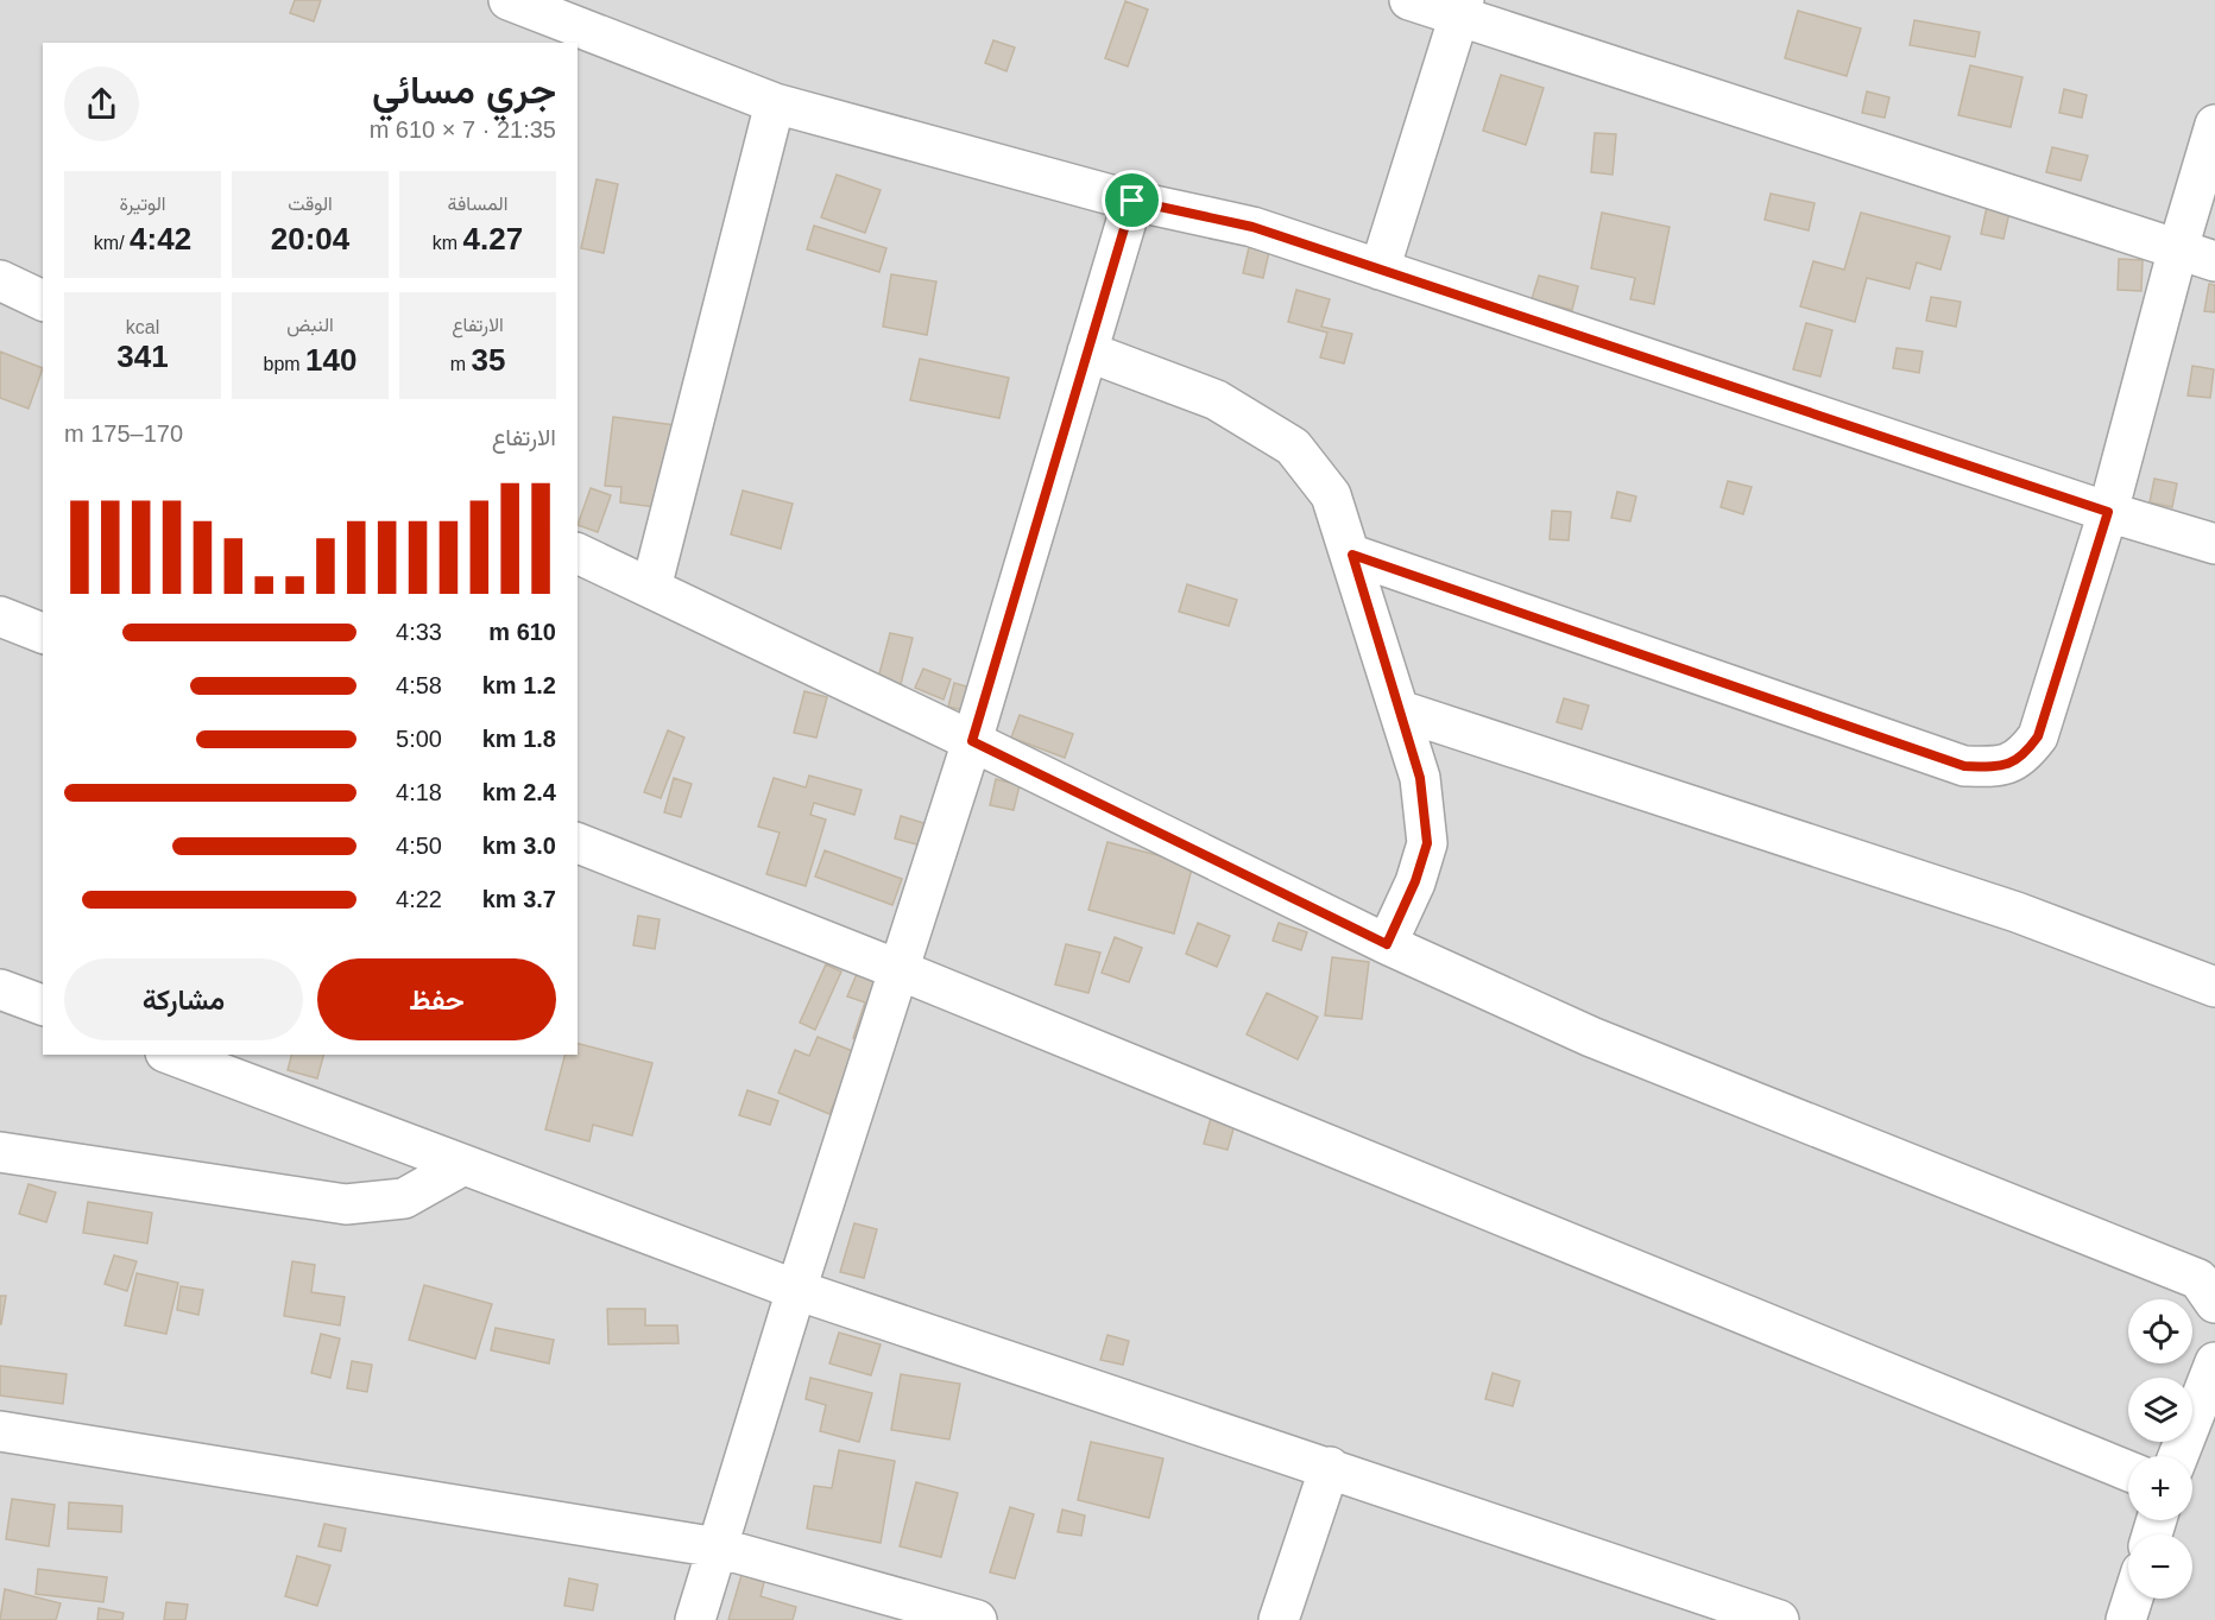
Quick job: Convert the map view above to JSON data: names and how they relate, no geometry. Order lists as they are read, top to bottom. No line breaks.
{"page":{"heading":["جري مسائي","21:35 · 7 × 610 m"],"stats":[["المسافة","4.27 km"],["الوقت","20:04"],["الوتيرة","4:42 /km"],["الارتفاع","35 m"],["النبض","140 bpm"],["kcal","341"]],"chart":["الارتفاع","170–175 m"],"list":[{"name":"610 m","note":"4:33"},{"name":"1.2 km","note":"4:58"},{"name":"1.8 km","note":"5:00"},{"name":"2.4 km","note":"4:18"},{"name":"3.0 km","note":"4:50"},{"name":"3.7 km","note":"4:22"}],"buttons":["حفظ","مشاركة"],"map_buttons":["+","−"]}}
